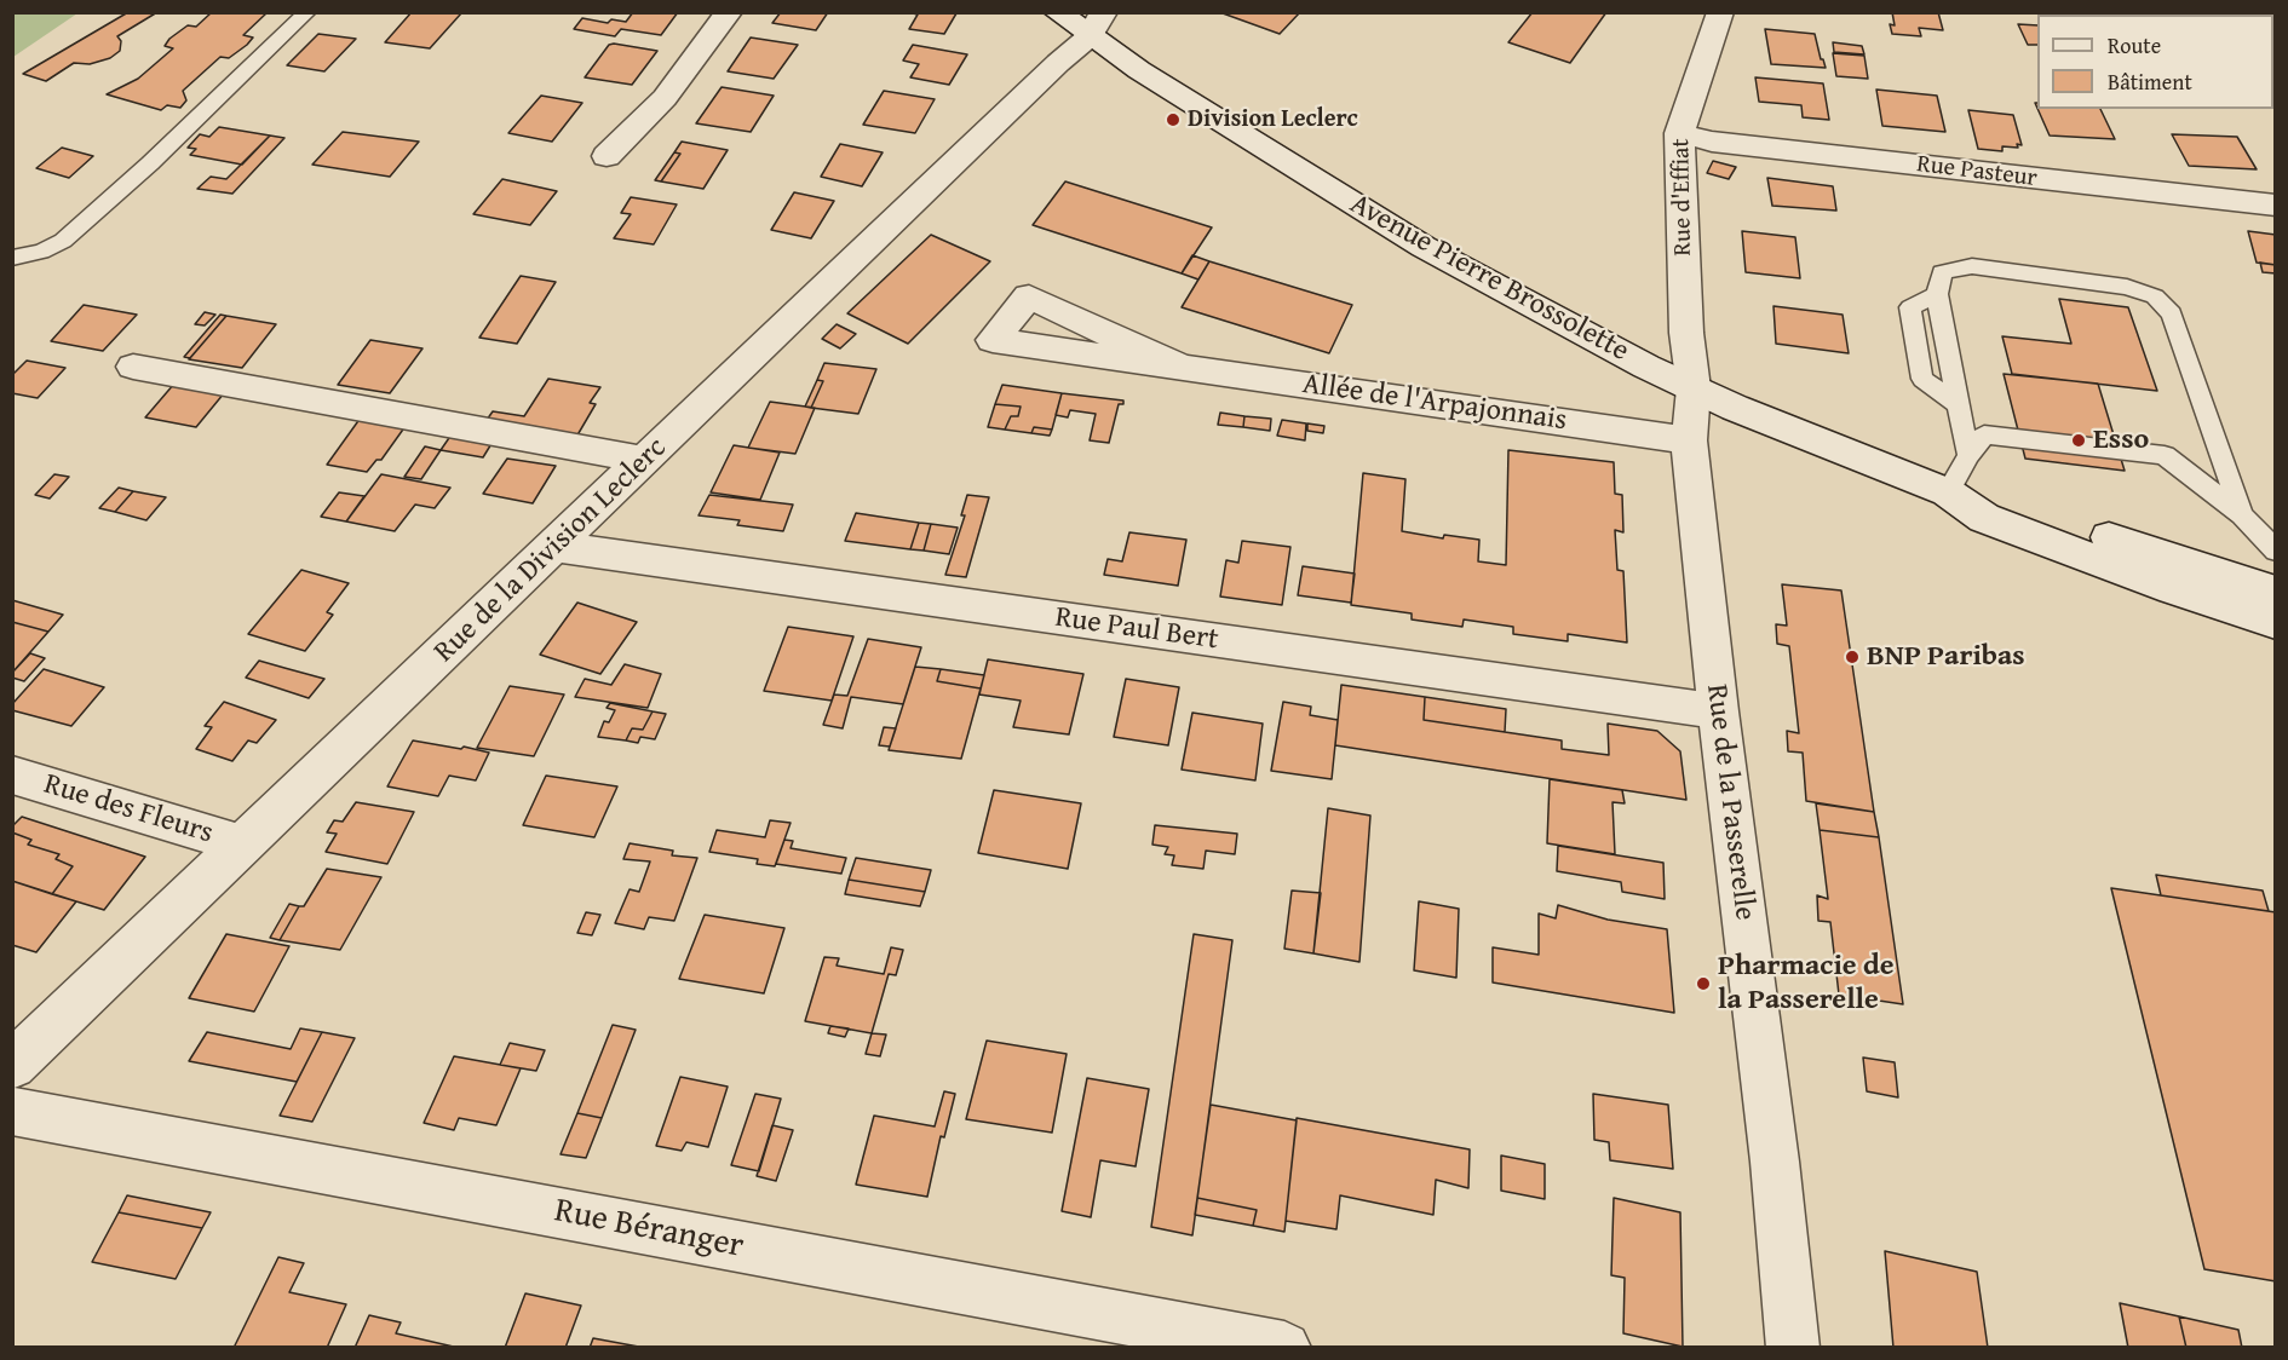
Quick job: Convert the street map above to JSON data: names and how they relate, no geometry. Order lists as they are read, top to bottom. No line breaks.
{"streets":{"street":["Rue Pasteur","Rue d'Effiat","Avenue Pierre Brossolette","Allée de l'Arpajonnais","Rue de la Division Leclerc","Rue Paul Bert","Rue de la Passerelle","Rue des Fleurs","Rue Béranger"]},"crossings":[["Rue Pasteur","Rue d'Effiat"],["Rue d'Effiat","Avenue Pierre Brossolette"],["Rue d'Effiat","Rue de la Passerelle"],["Avenue Pierre Brossolette","Rue de la Division Leclerc"],["Avenue Pierre Brossolette","Rue de la Passerelle"],["Allée de l'Arpajonnais","Rue de la Passerelle"],["Rue de la Division Leclerc","Rue Paul Bert"],["Rue de la Division Leclerc","Rue des Fleurs"],["Rue Paul Bert","Rue de la Passerelle"]],"places":["Division Leclerc","Esso","BNP Paribas","Pharmacie de la Passerelle"],"legend":["Route","Bâtiment"]}
